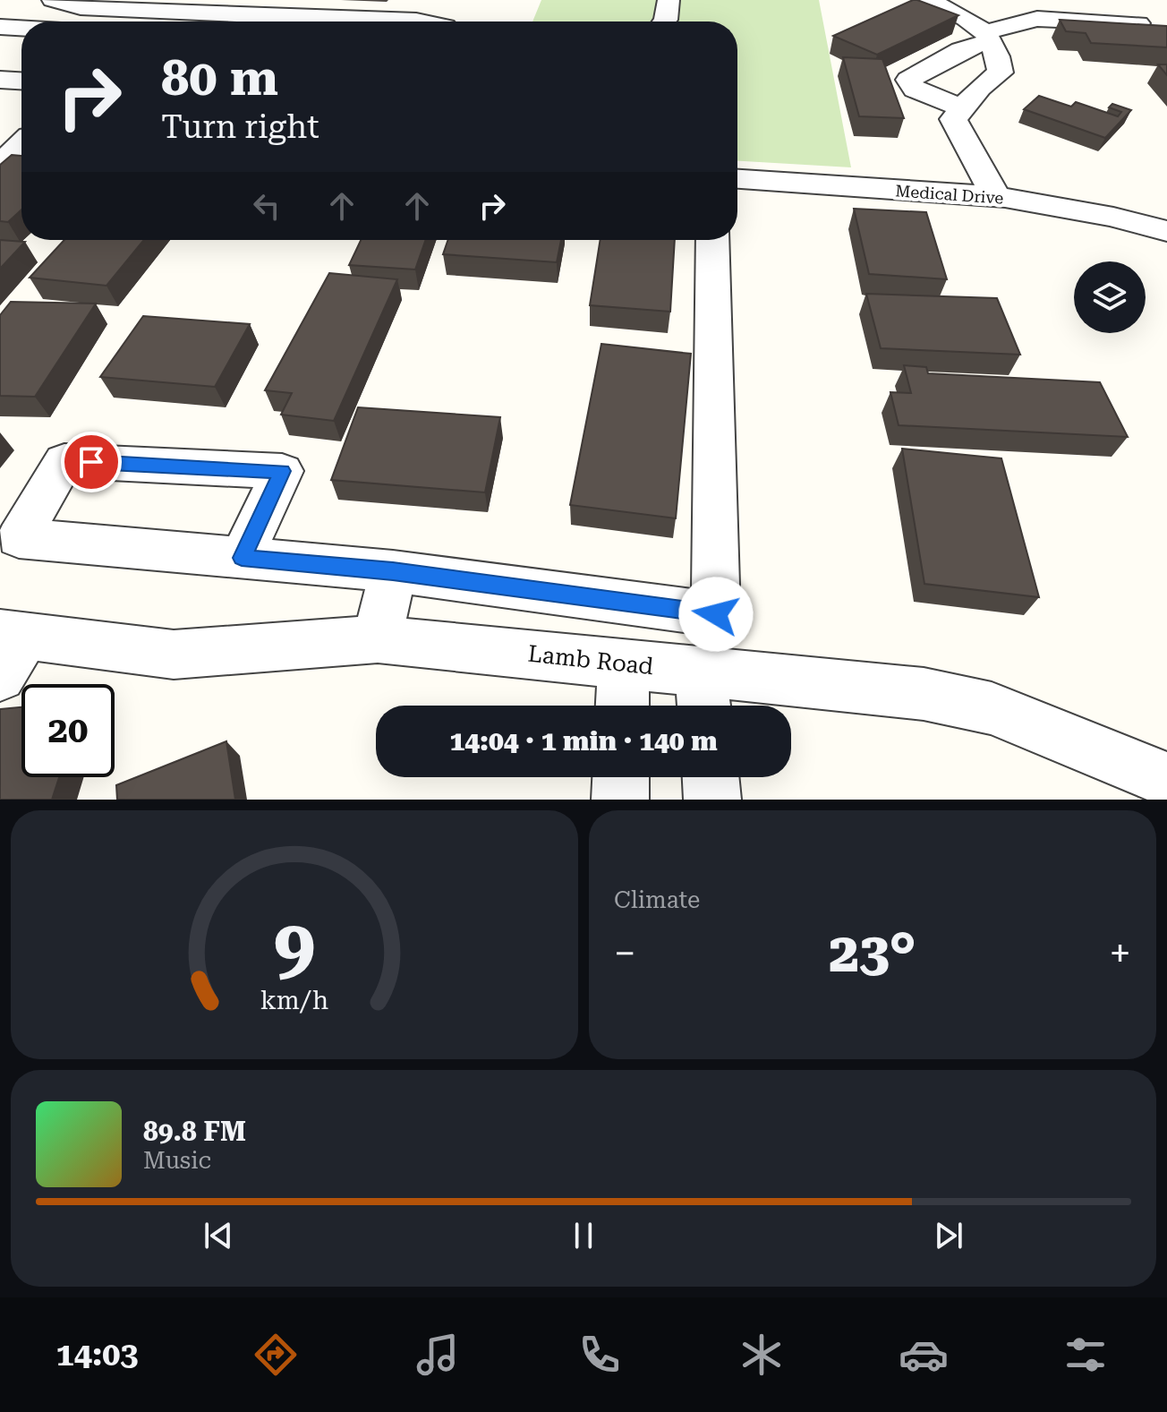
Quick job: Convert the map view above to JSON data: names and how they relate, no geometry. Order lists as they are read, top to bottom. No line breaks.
{"streets":{"street":["Medical Drive","Lamb Road"]},"page":{"turn":["80 m","Turn right"],"limit":"20","trip":"14:04 · 1 min · 140 m","tile":"Climate","heat":["−","23°","+"],"song":["89.8 FM","Music"],"tabs":"14:03","gauge":["9","km/h"]}}
